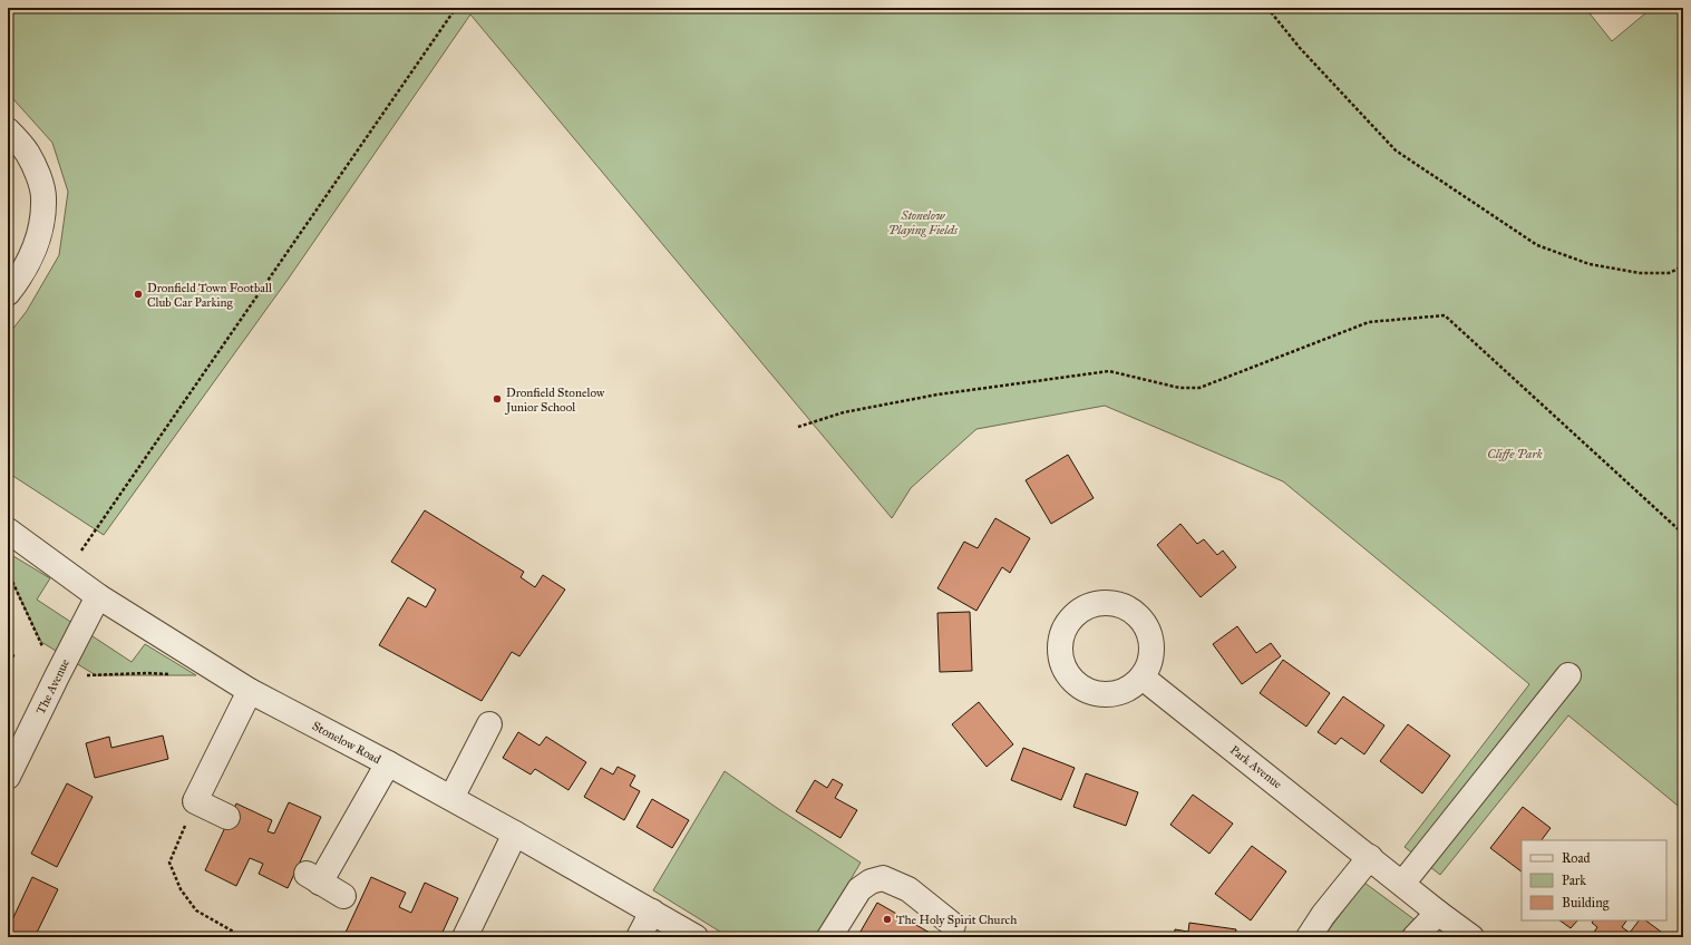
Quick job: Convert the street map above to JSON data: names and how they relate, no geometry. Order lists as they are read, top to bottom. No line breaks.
{"streets":{"street":["The Avenue","Stonelow Road","Park Avenue"]},"crossings":[["The Avenue","Stonelow Road"]],"parks":["Stonelow Playing Fields","Cliffe Park"],"places":["Dronfield Town Football Club Car Parking","Dronfield Stonelow Junior School","The Holy Spirit Church"],"legend":["Road","Park","Building"]}
